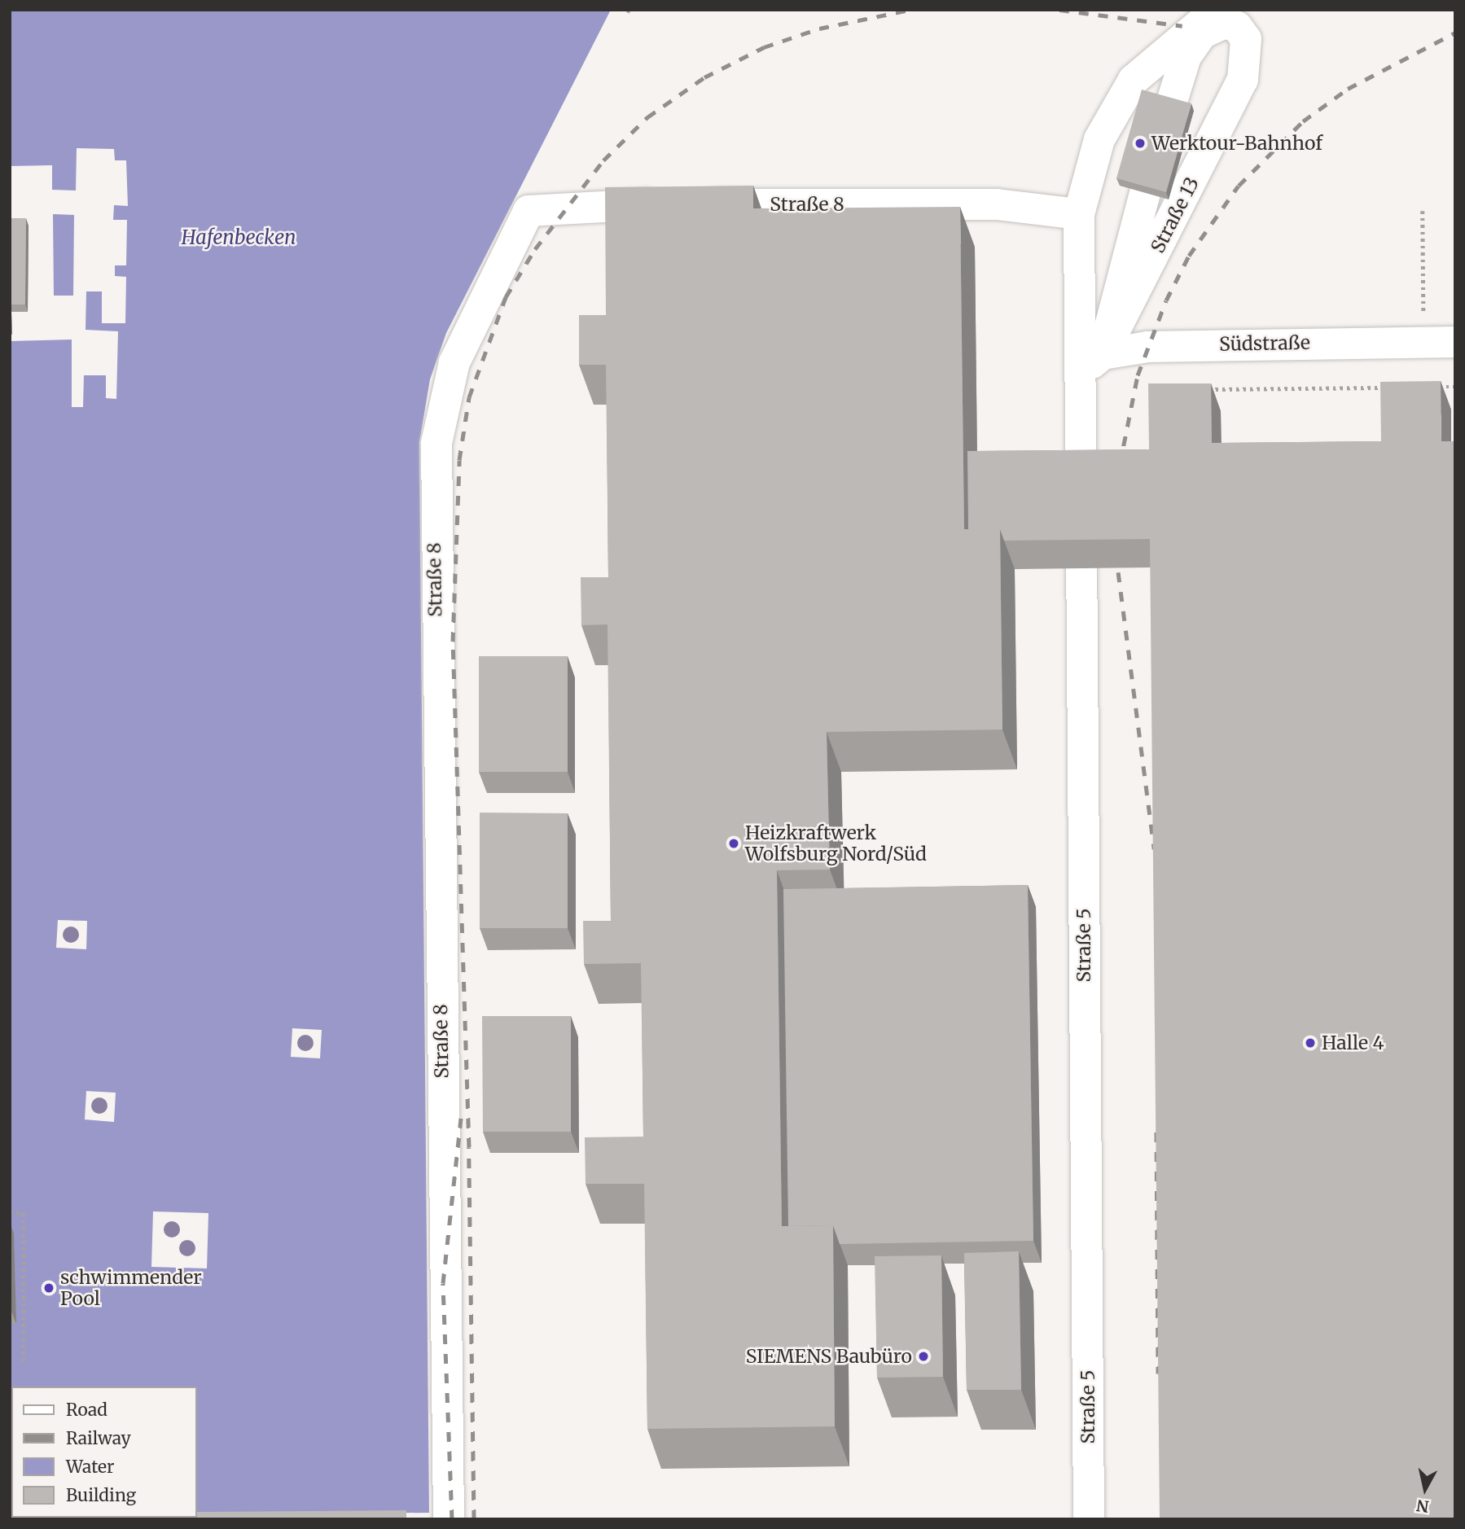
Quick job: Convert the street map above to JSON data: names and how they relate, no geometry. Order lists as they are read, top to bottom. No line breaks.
{"streets":{"street":["Straße 8","Straße 13","Südstraße","Straße 5"]},"crossings":[["Straße 13","Südstraße"],["Straße 13","Straße 5"],["Südstraße","Straße 5"]],"water":["Hafenbecken"],"places":["Werktour-Bahnhof","Heizkraftwerk Wolfsburg Nord/Süd","Halle 4","schwimmender Pool","SIEMENS Baubüro"],"legend":["Road","Railway","Water","Building"],"north":"bottom"}
